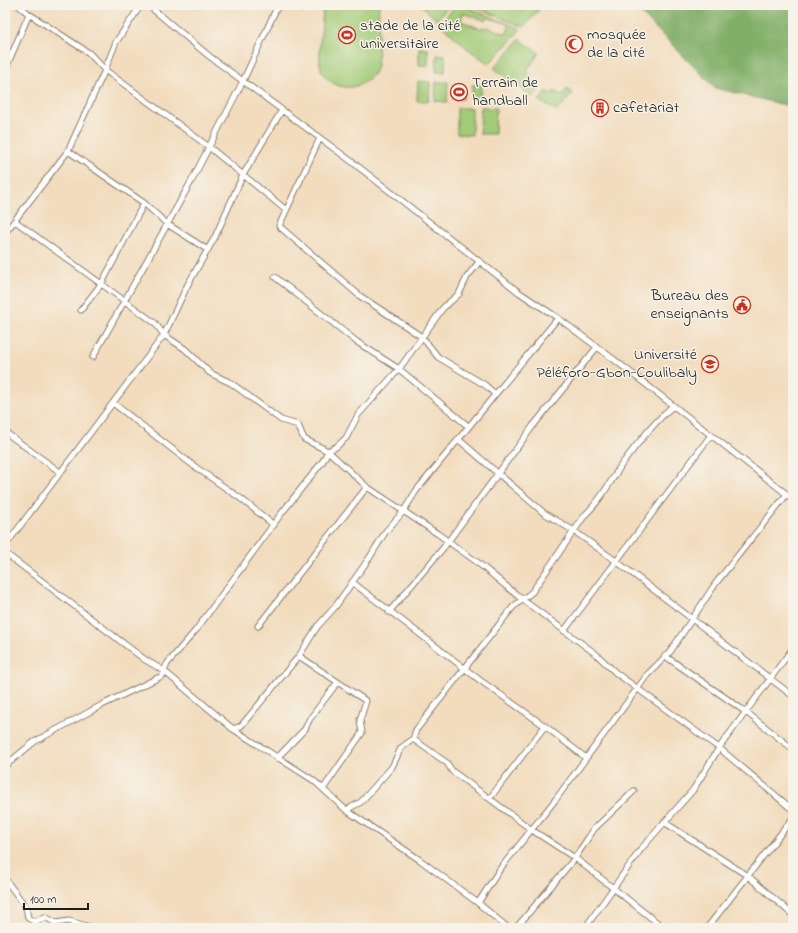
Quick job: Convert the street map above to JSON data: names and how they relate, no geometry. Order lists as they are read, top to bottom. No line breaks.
{"places":{"sports":["stade de la cité universitaire","Terrain de handball"],"mosque":["mosquée de la cité"],"building":["cafetariat"],"public building":["Bureau des enseignants"],"school or university":["Université Péléforo-Gbon-Coulibaly"]},"scale_bar":"100 m"}
